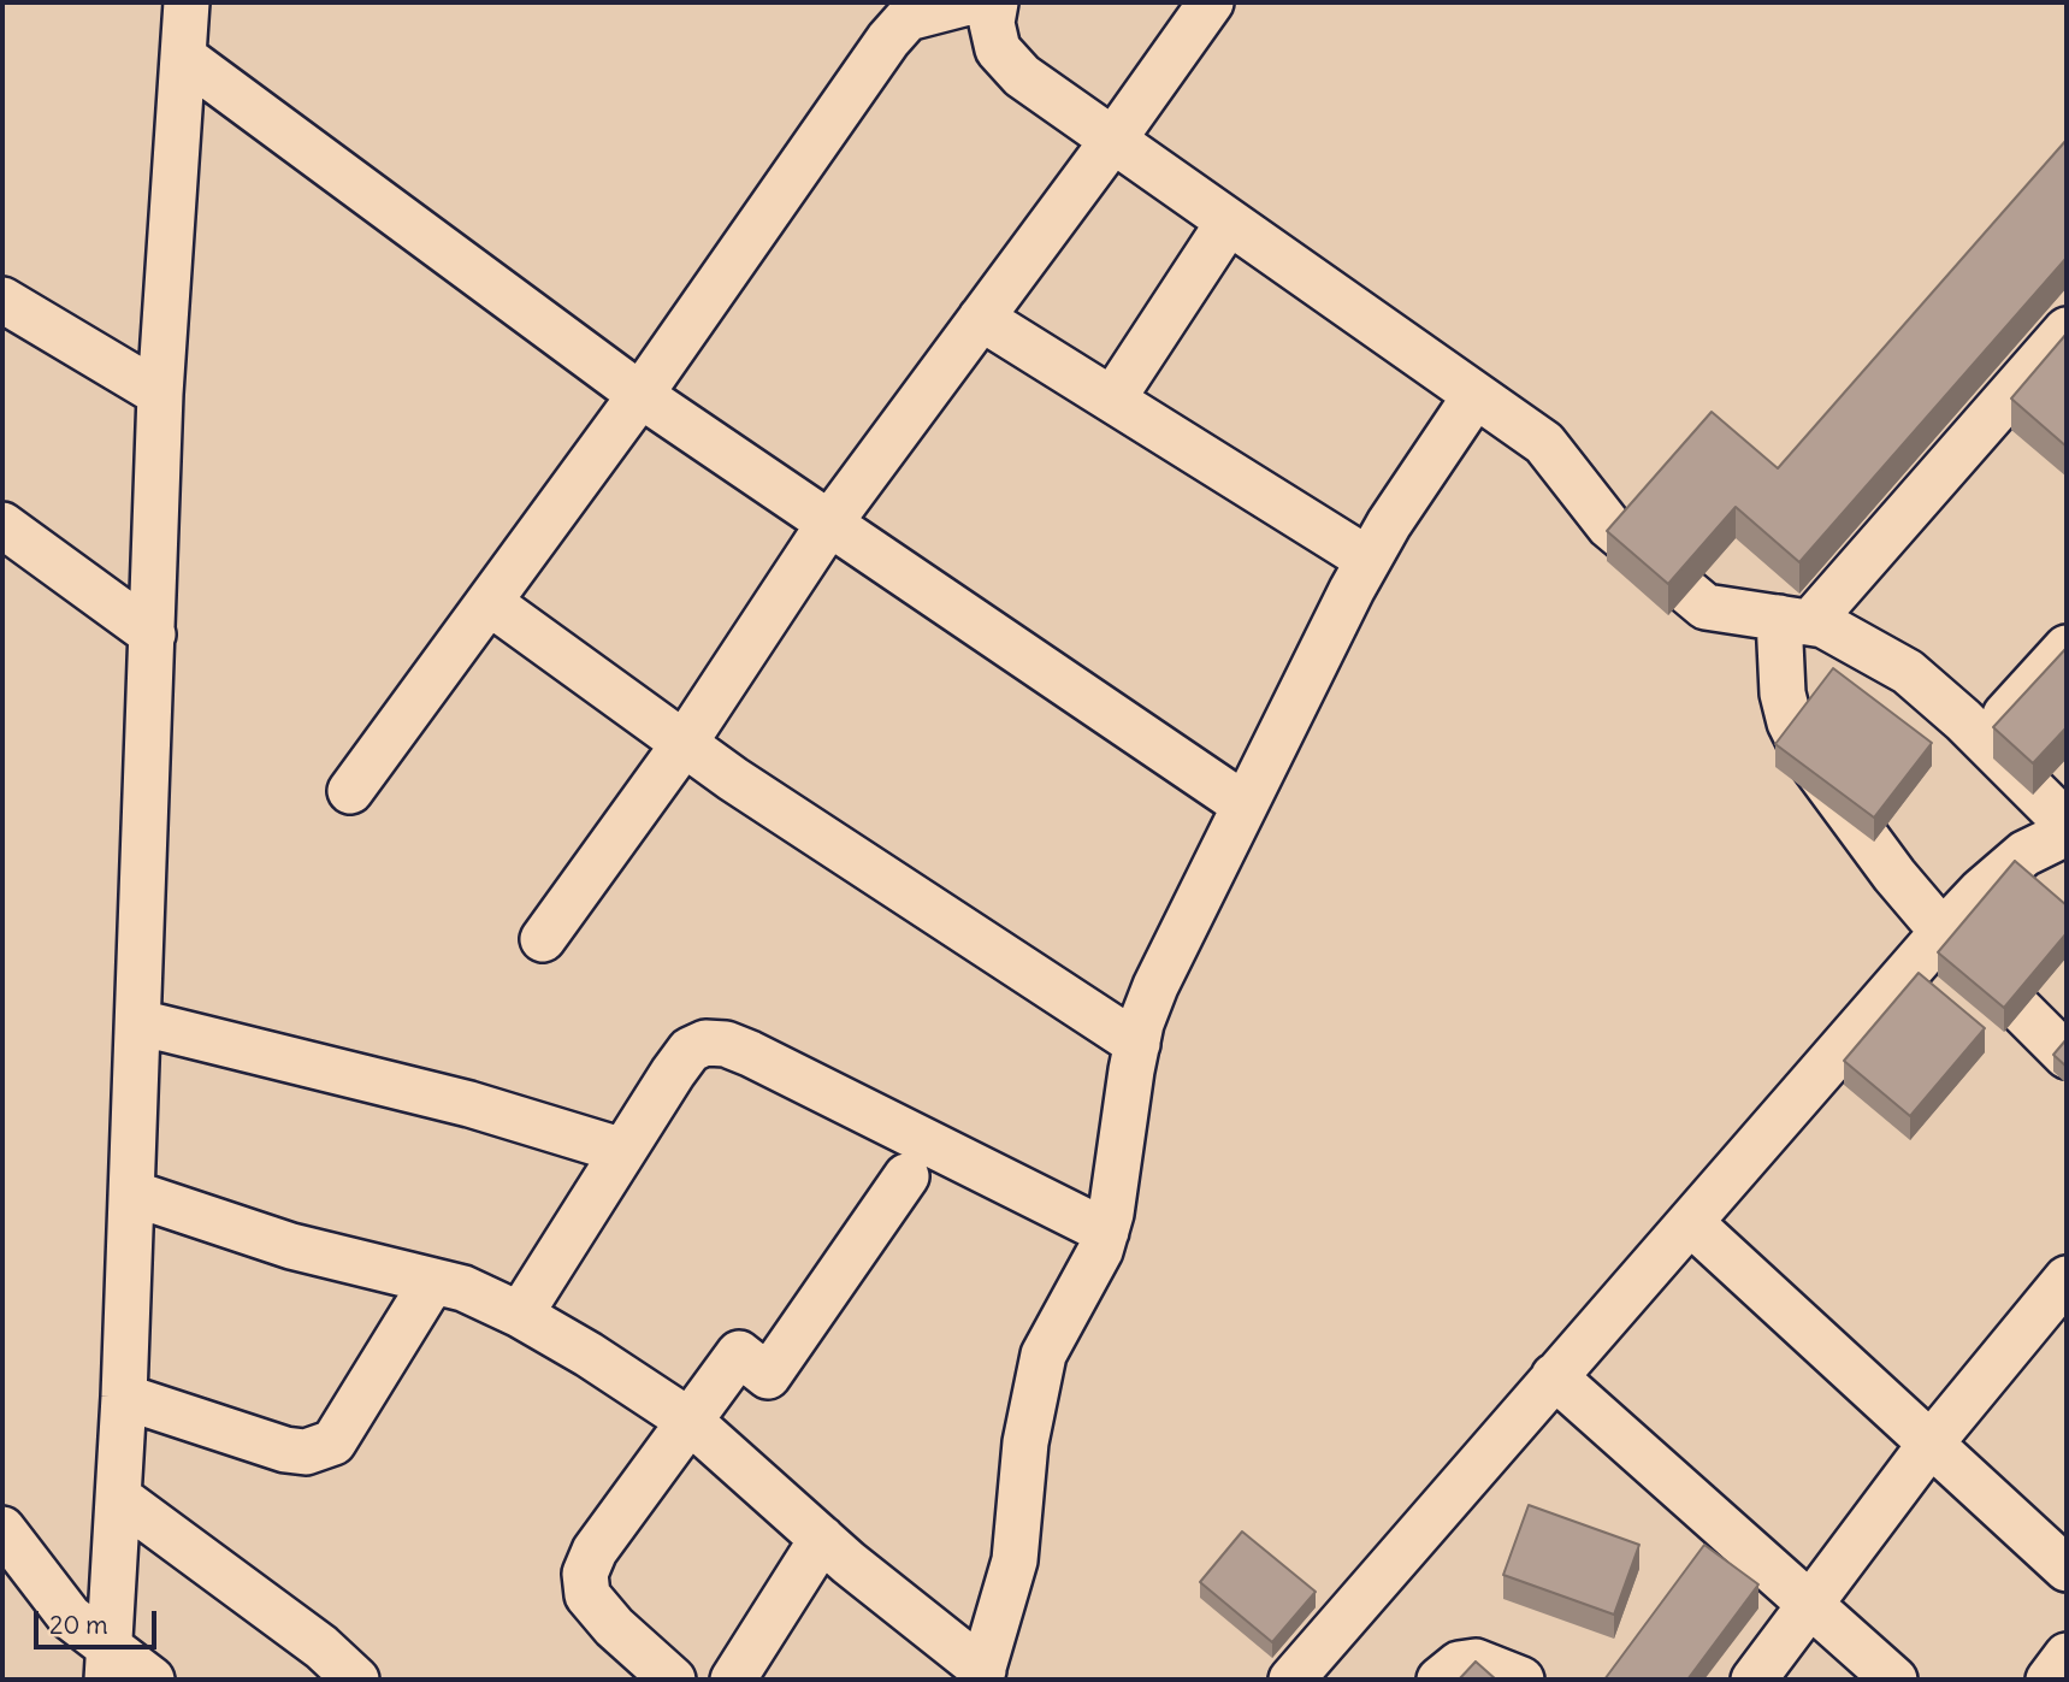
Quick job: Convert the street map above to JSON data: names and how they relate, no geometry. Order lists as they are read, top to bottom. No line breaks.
{"scale_bar":"20 m"}
